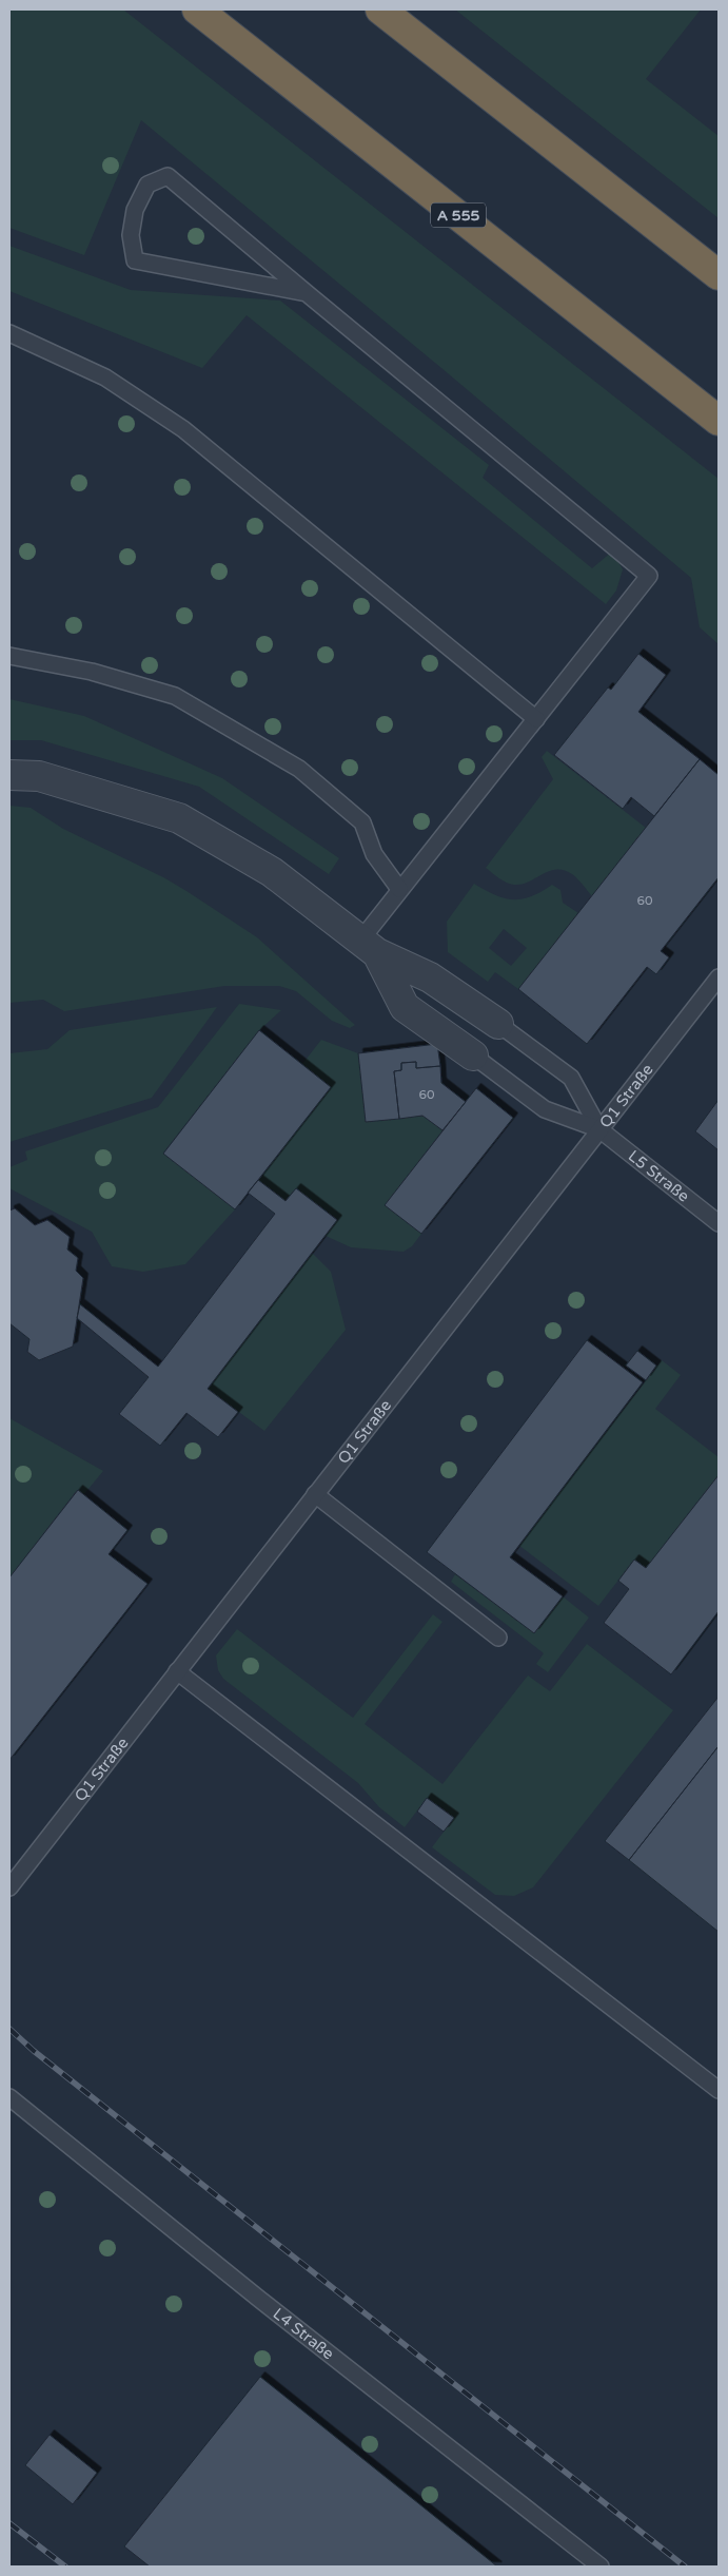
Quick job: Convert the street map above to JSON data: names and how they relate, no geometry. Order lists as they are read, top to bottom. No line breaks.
{"streets":{"highway":["A 555"],"lane":["Q1 Straße","L5 Straße","L4 Straße"]},"crossings":[["Q1 Straße","L5 Straße"]],"house_numbers":["60","60"]}
